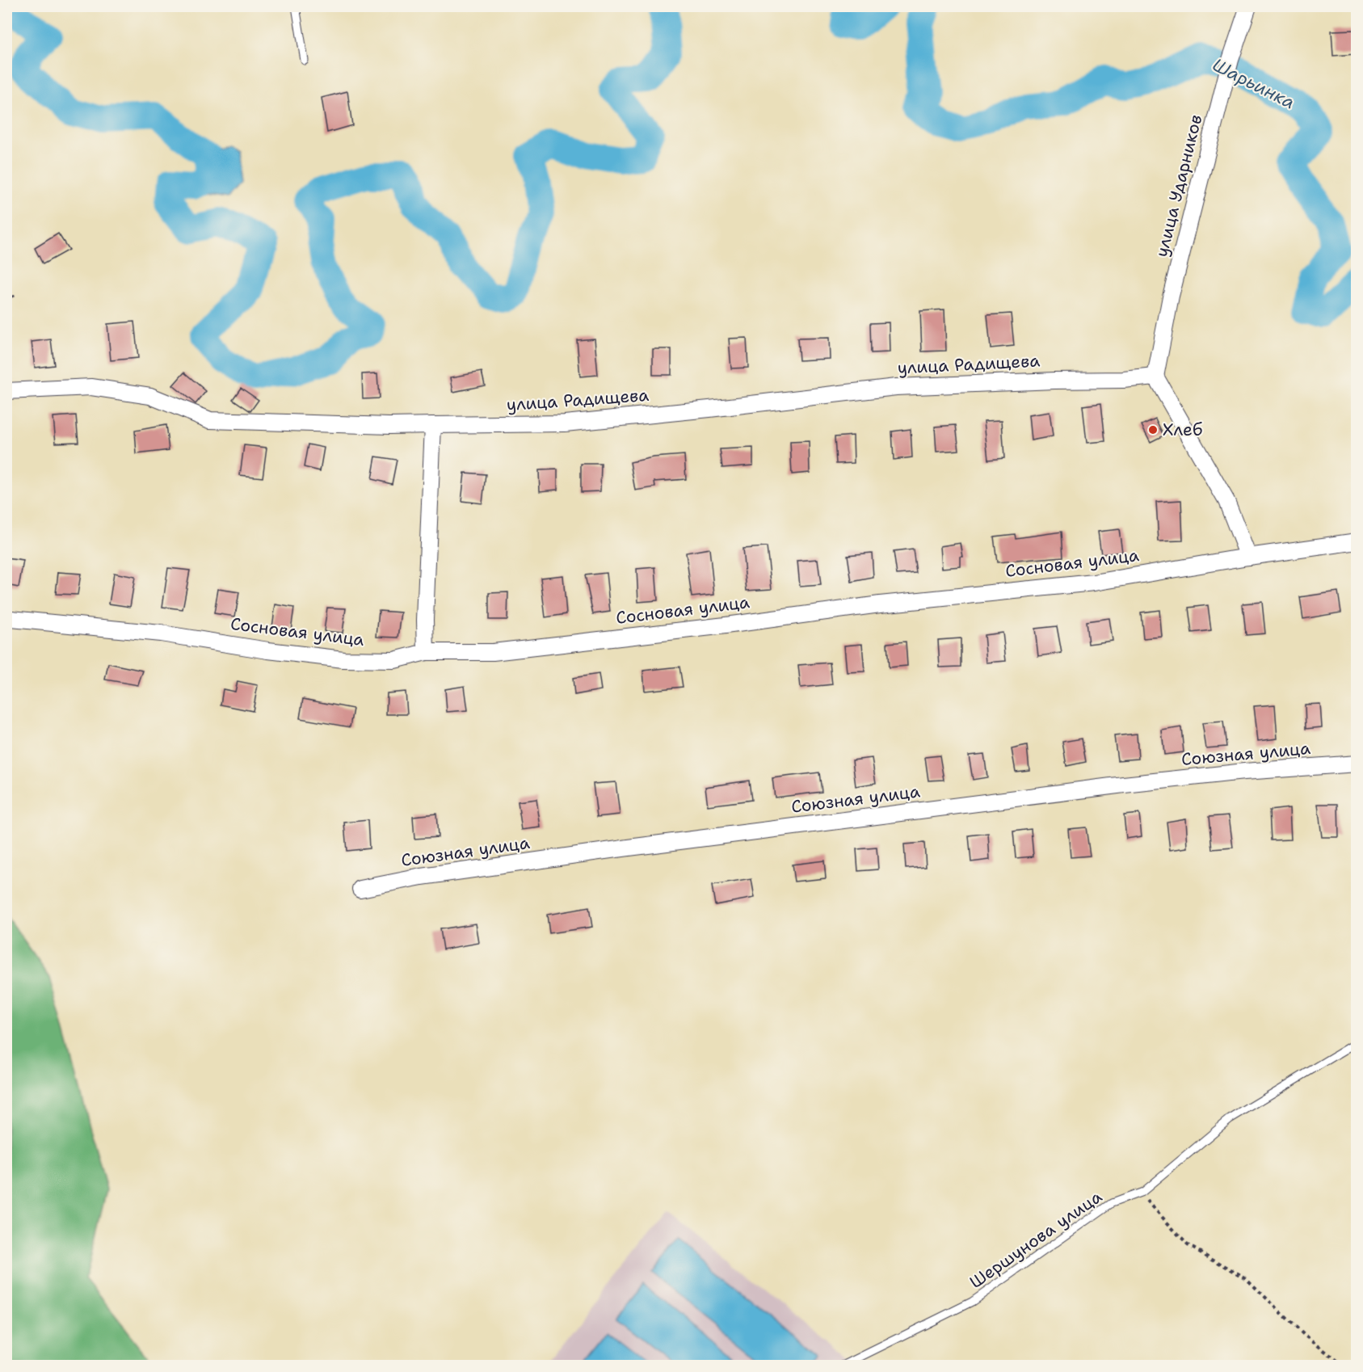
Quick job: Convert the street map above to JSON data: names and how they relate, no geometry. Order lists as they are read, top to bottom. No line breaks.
{"streets":{"street":["улица Ударников","улица Радищева","Сосновая улица","Союзная улица"],"lane":["Шершунова улица"]},"crossings":[["улица Ударников","улица Радищева"]],"water":["Шарьинка"],"places":["Хлеб"]}
